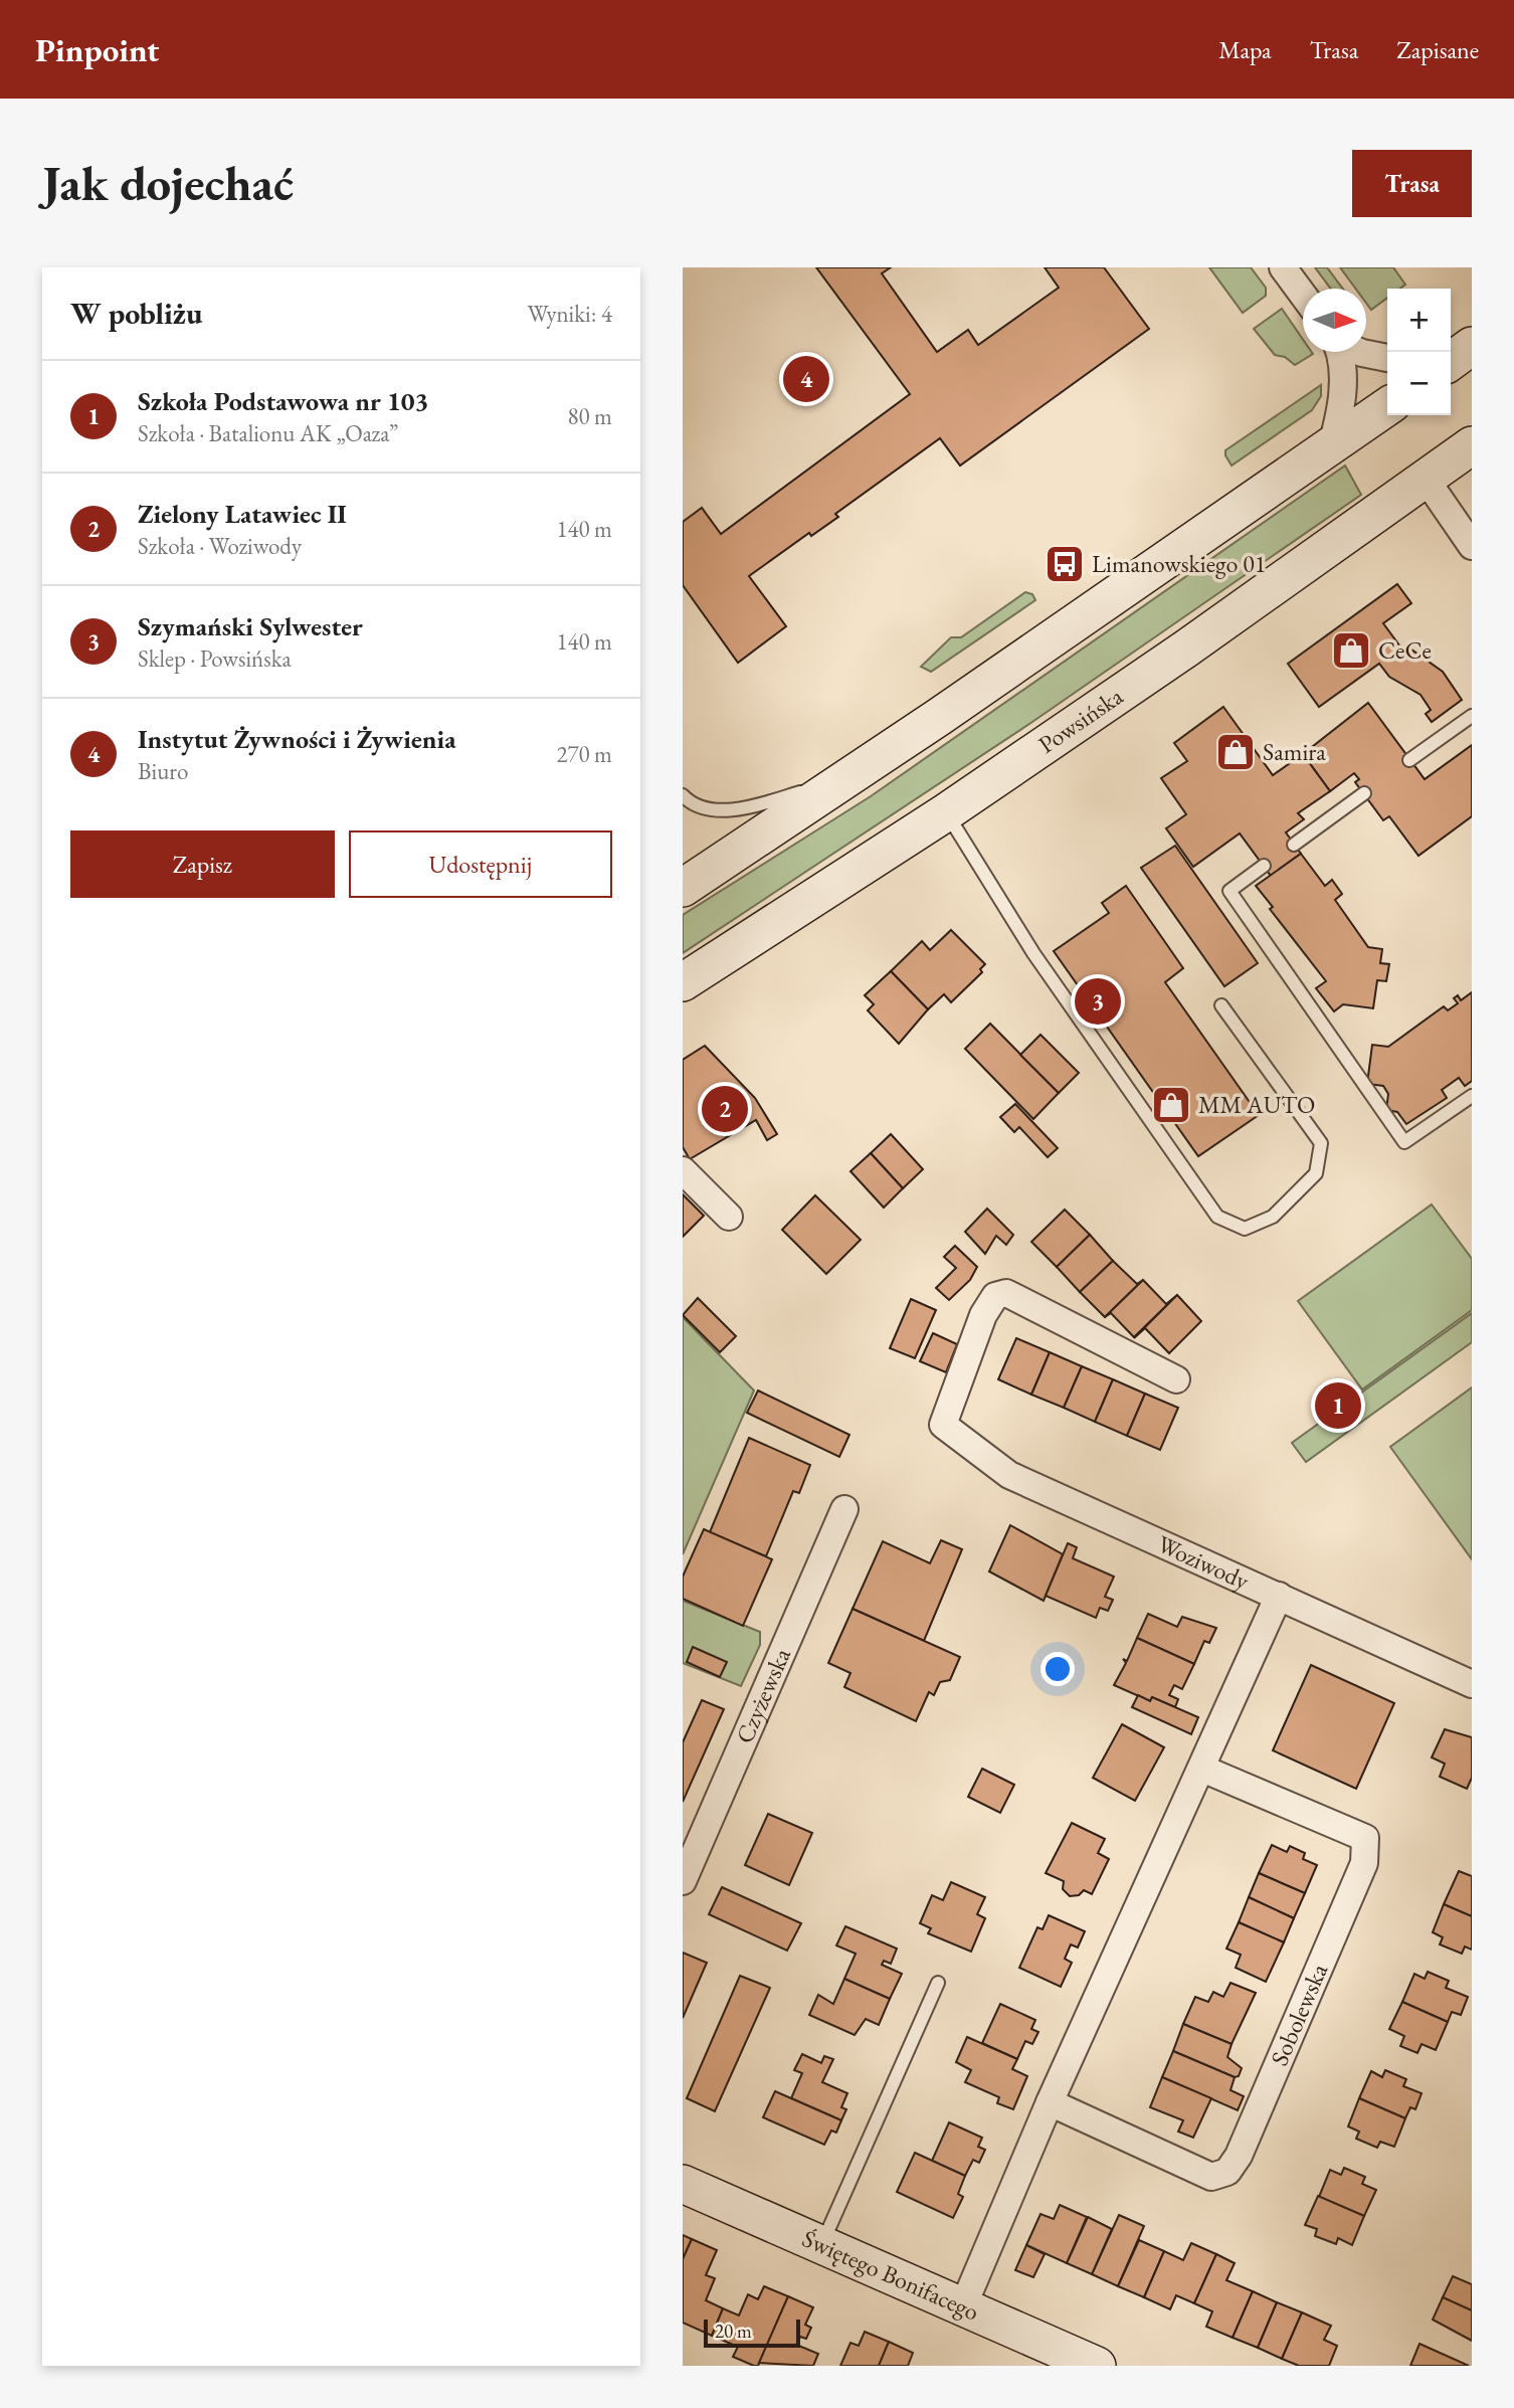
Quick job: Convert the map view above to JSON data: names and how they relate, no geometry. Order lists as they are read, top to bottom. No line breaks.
{"streets":{"main road":["Powsińska","Świętego Bonifacego"],"street":["Woziwody","Czyżewska","Sobolewska"]},"places":{"bus stop":["Limanowskiego 01"],"shop":["CeCe","Samira","MM AUTO"]},"scale_bar":"20 m","north":"right","page":{"header":"Pinpoint","nav":["Mapa","Trasa","Zapisane"],"buttons":["Trasa",["Zapisz","Udostępnij"]],"title":"Jak dojechać","heading":["W pobliżu","Wyniki: 4"],"map_buttons":["+","−"],"pins":["4","3","2","1"],"list":[{"mark":"1","name":"Szkoła Podstawowa nr 103","note":"Szkoła · Batalionu AK „Oaza”","value":"80 m"},{"mark":"2","name":"Zielony Latawiec II","note":"Szkoła · Woziwody","value":"140 m"},{"mark":"3","name":"Szymański Sylwester","note":"Sklep · Powsińska","value":"140 m"},{"mark":"4","name":"Instytut Żywności i Żywienia","note":"Biuro","value":"270 m"}],"scale":"20 m"}}
